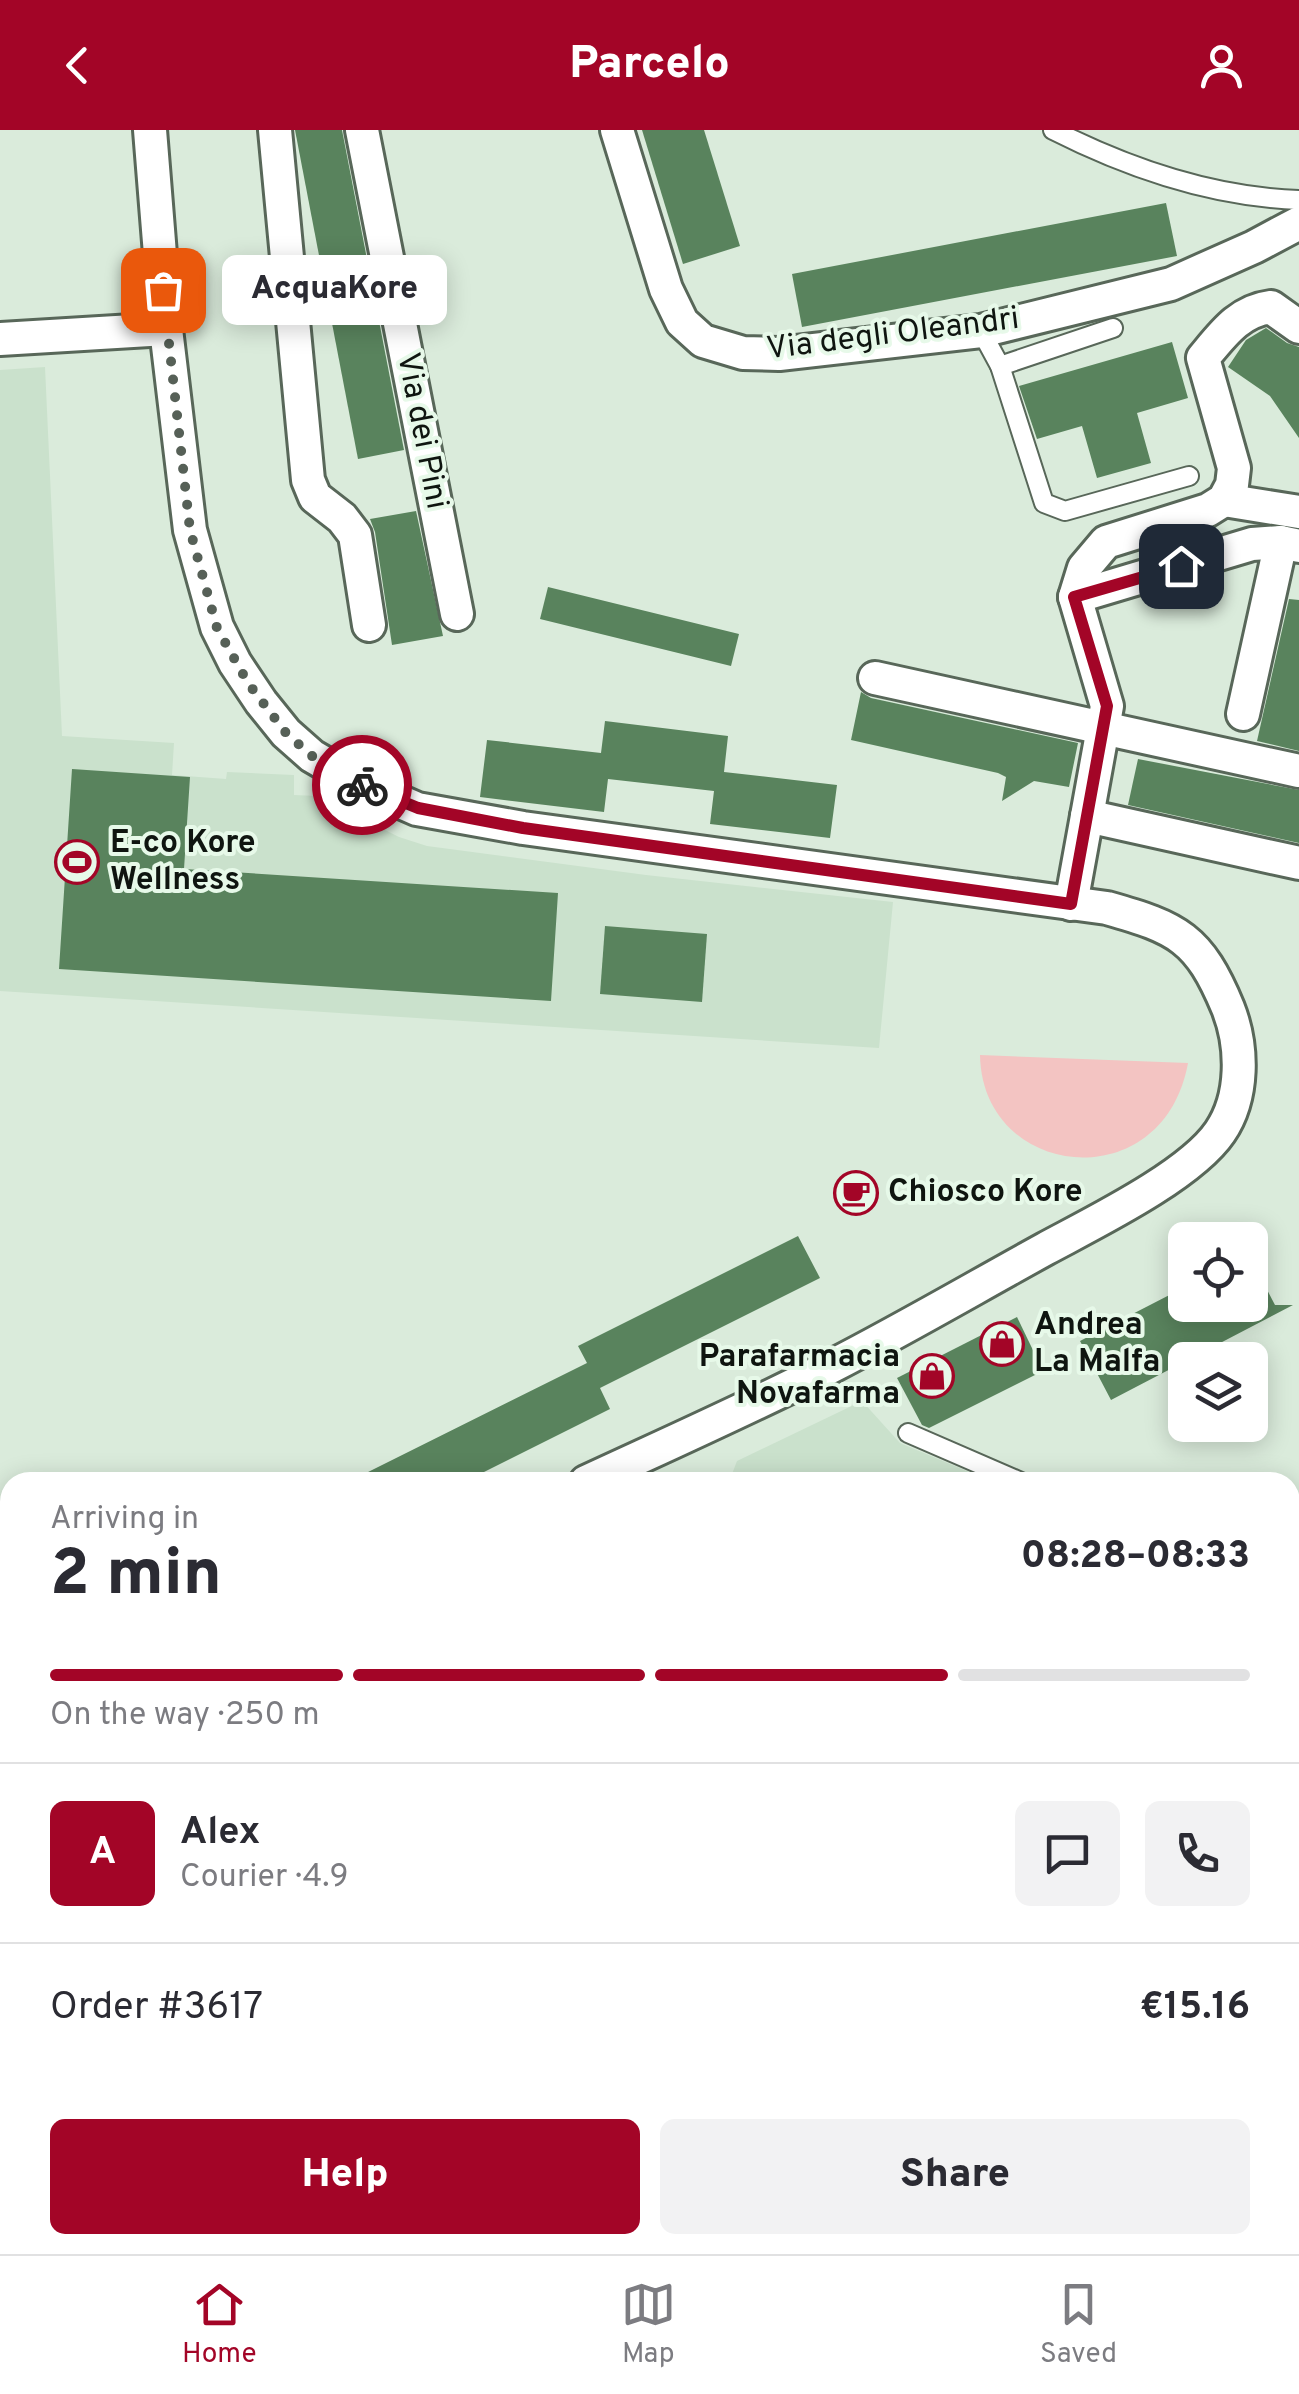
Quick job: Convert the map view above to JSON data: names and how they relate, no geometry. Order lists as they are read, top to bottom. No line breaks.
{"streets":{"street":["Via degli Oleandri","Via dei Pini"]},"places":{"other":["AcquaKore"],"sports":["E-co Kore Wellness"],"cafe":["Chiosco Kore"],"shop":["Andrea La Malfa","Parafarmacia Novafarma"]},"page":{"header":"Parcelo","bubble":"AcquaKore","heading":["2 min","Arriving in","08:28–08:33"],"panel":["Alex","Courier · 4.9","Order #3617","€15.16"],"bar":"On the way · 250 m","round":"A","buttons":["Help","Share"],"tabs":["Home","Map","Saved"]}}
